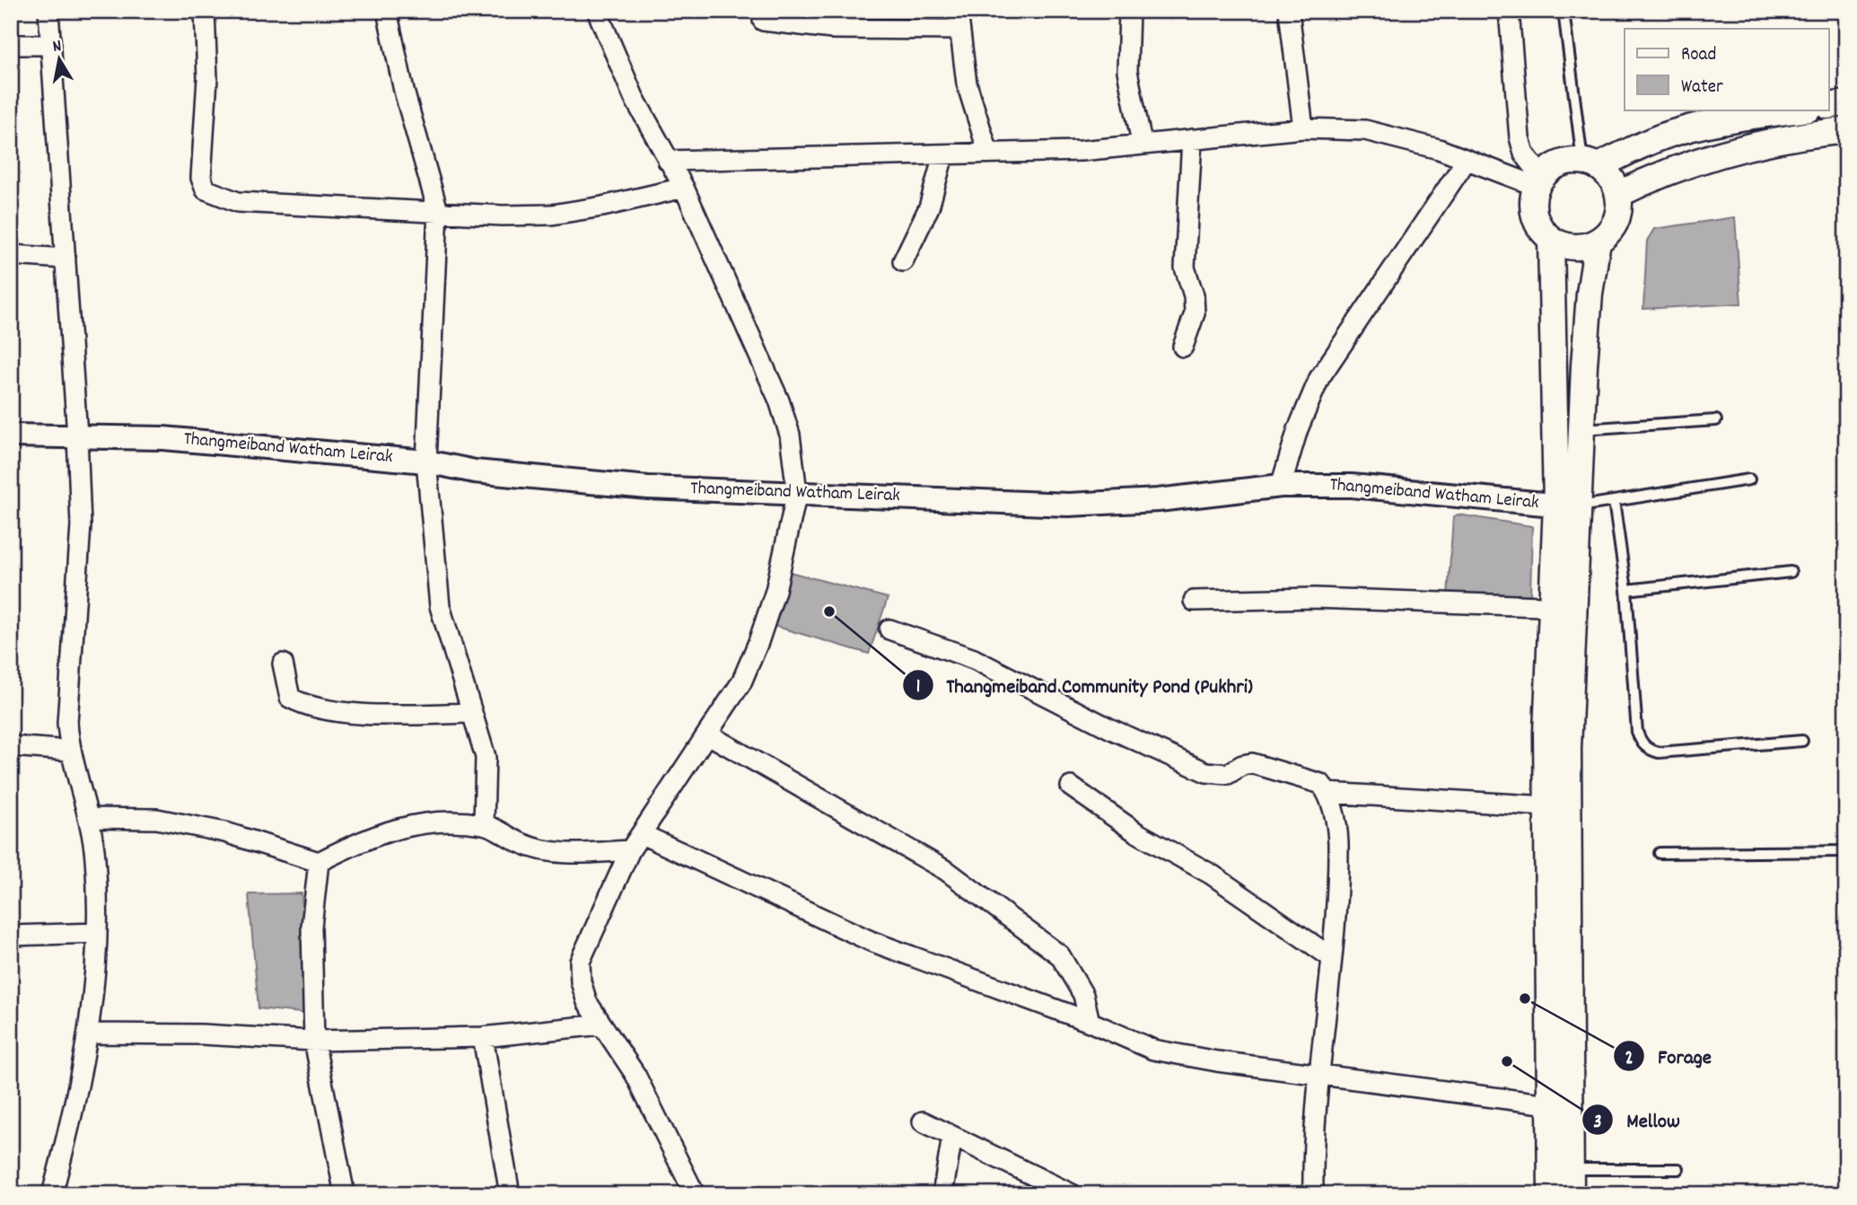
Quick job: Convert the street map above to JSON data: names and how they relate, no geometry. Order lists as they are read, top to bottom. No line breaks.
{"streets":{"street":["Thangmeiband Watham Leirak"]},"places":["Thangmeiband Community Pond (Pukhri)","Forage","Mellow"],"legend":["Road","Water"],"north":"top"}
